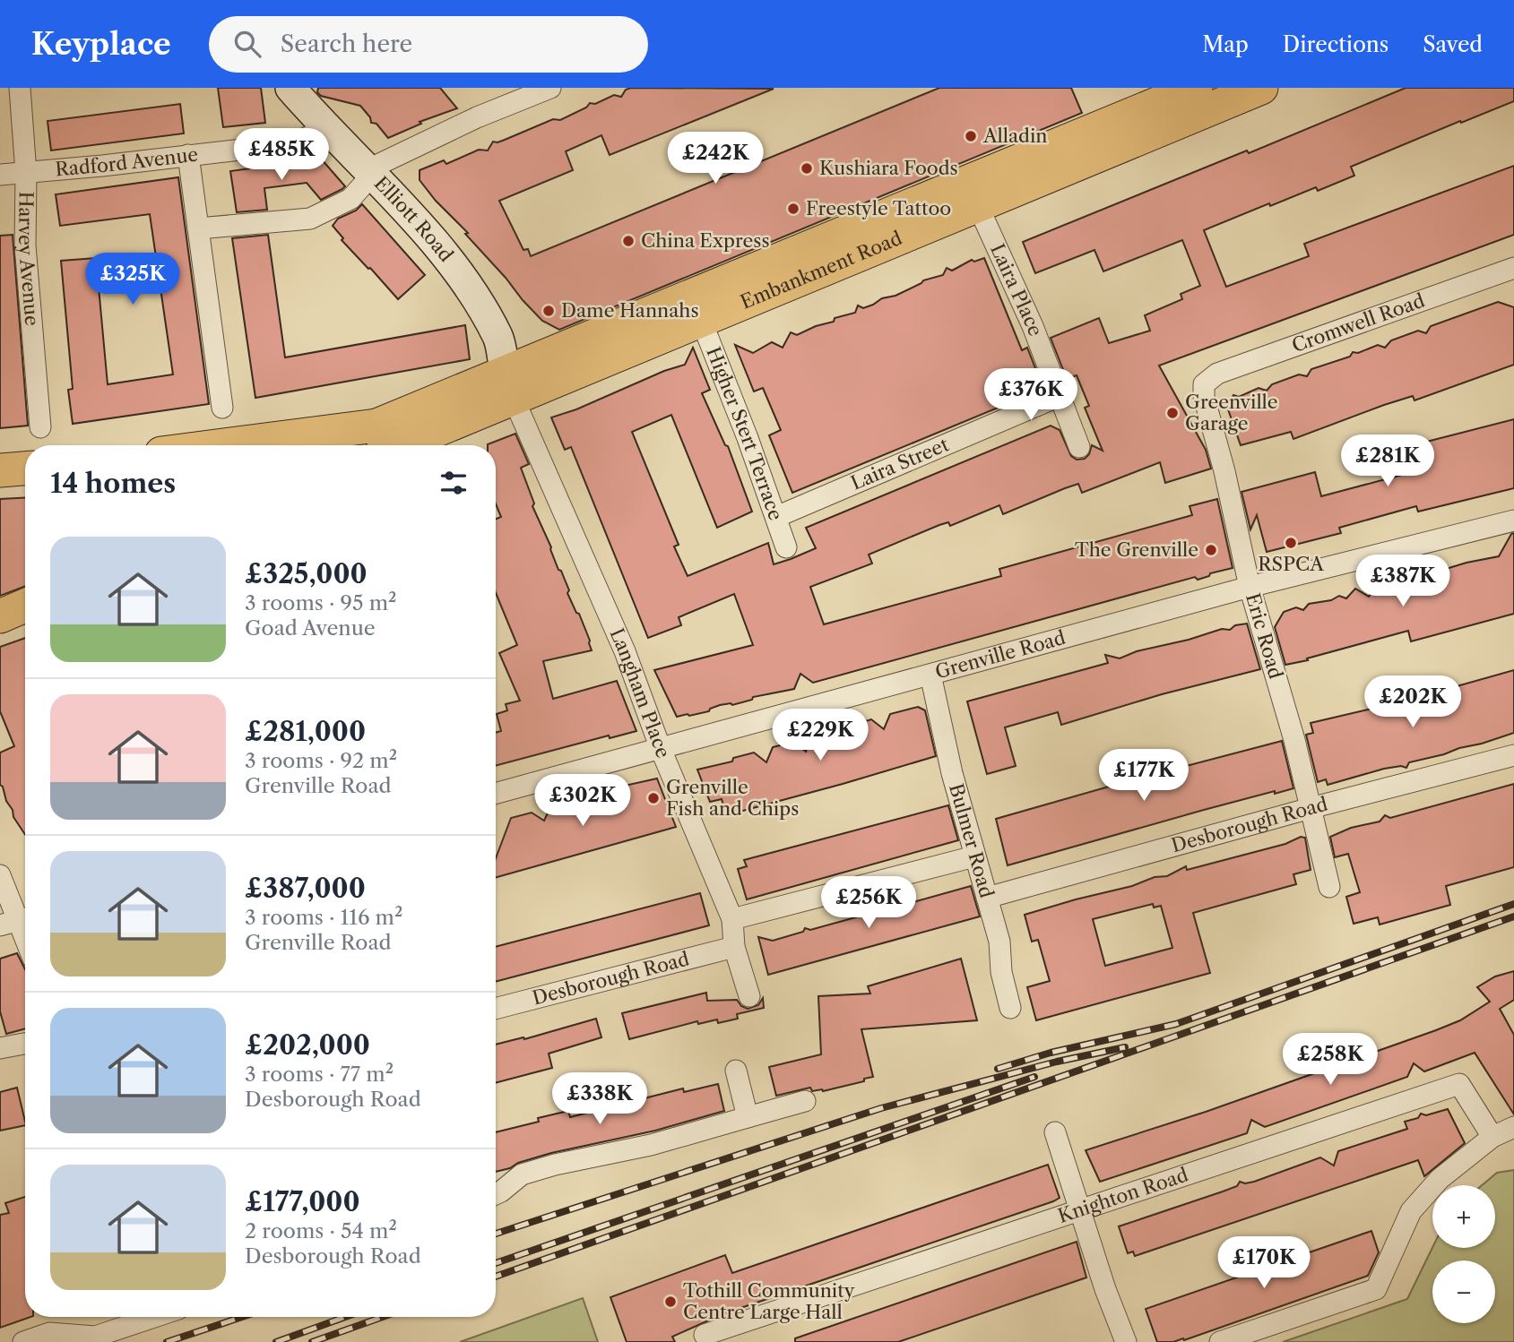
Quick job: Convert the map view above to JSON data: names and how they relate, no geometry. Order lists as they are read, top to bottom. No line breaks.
{"streets":{"main road":["Embankment Road"],"street":["Radford Avenue","Elliott Road","Harvey Avenue","Laira Place","Cromwell Road","Higher Stert Terrace","Laira Street","Eric Road","Grenville Road","Langham Place","Desborough Road","Bulmer Road","Knighton Road"]},"crossings":[["Radford Avenue","Elliott Road"],["Radford Avenue","Harvey Avenue"],["Elliott Road","Embankment Road"],["Elliott Road","Langham Place"],["Embankment Road","Laira Place"],["Embankment Road","Higher Stert Terrace"],["Embankment Road","Langham Place"],["Laira Place","Laira Street"],["Cromwell Road","Eric Road"],["Higher Stert Terrace","Laira Street"],["Eric Road","Grenville Road"],["Eric Road","Desborough Road"],["Grenville Road","Langham Place"],["Grenville Road","Bulmer Road"],["Langham Place","Desborough Road"],["Desborough Road","Bulmer Road"]],"places":["Alladin","Kushiara Foods","Freestyle Tattoo","China Express","Dame Hannahs","Greenville Garage","RSPCA","The Grenville","Grenville Fish and Chips","Tothill Community Centre Large Hall"],"page":{"header":"Keyplace","search":"Search here","nav":["Map","Directions","Saved"],"price":["£485K","£242K","£325K","£376K","£281K","£387K","£202K","£229K","£177K","£302K","£256K","£258K","£338K","£170K"],"heading":"14 homes","list":[{"name":"£325,000","note":"3 rooms · 95 m² · Goad Avenue"},{"name":"£281,000","note":"3 rooms · 92 m² · Grenville Road"},{"name":"£387,000","note":"3 rooms · 116 m² · Grenville Road"},{"name":"£202,000","note":"3 rooms · 77 m² · Desborough Road"},{"name":"£177,000","note":"2 rooms · 54 m² · Desborough Road"}],"map_buttons":["+","−"]}}
